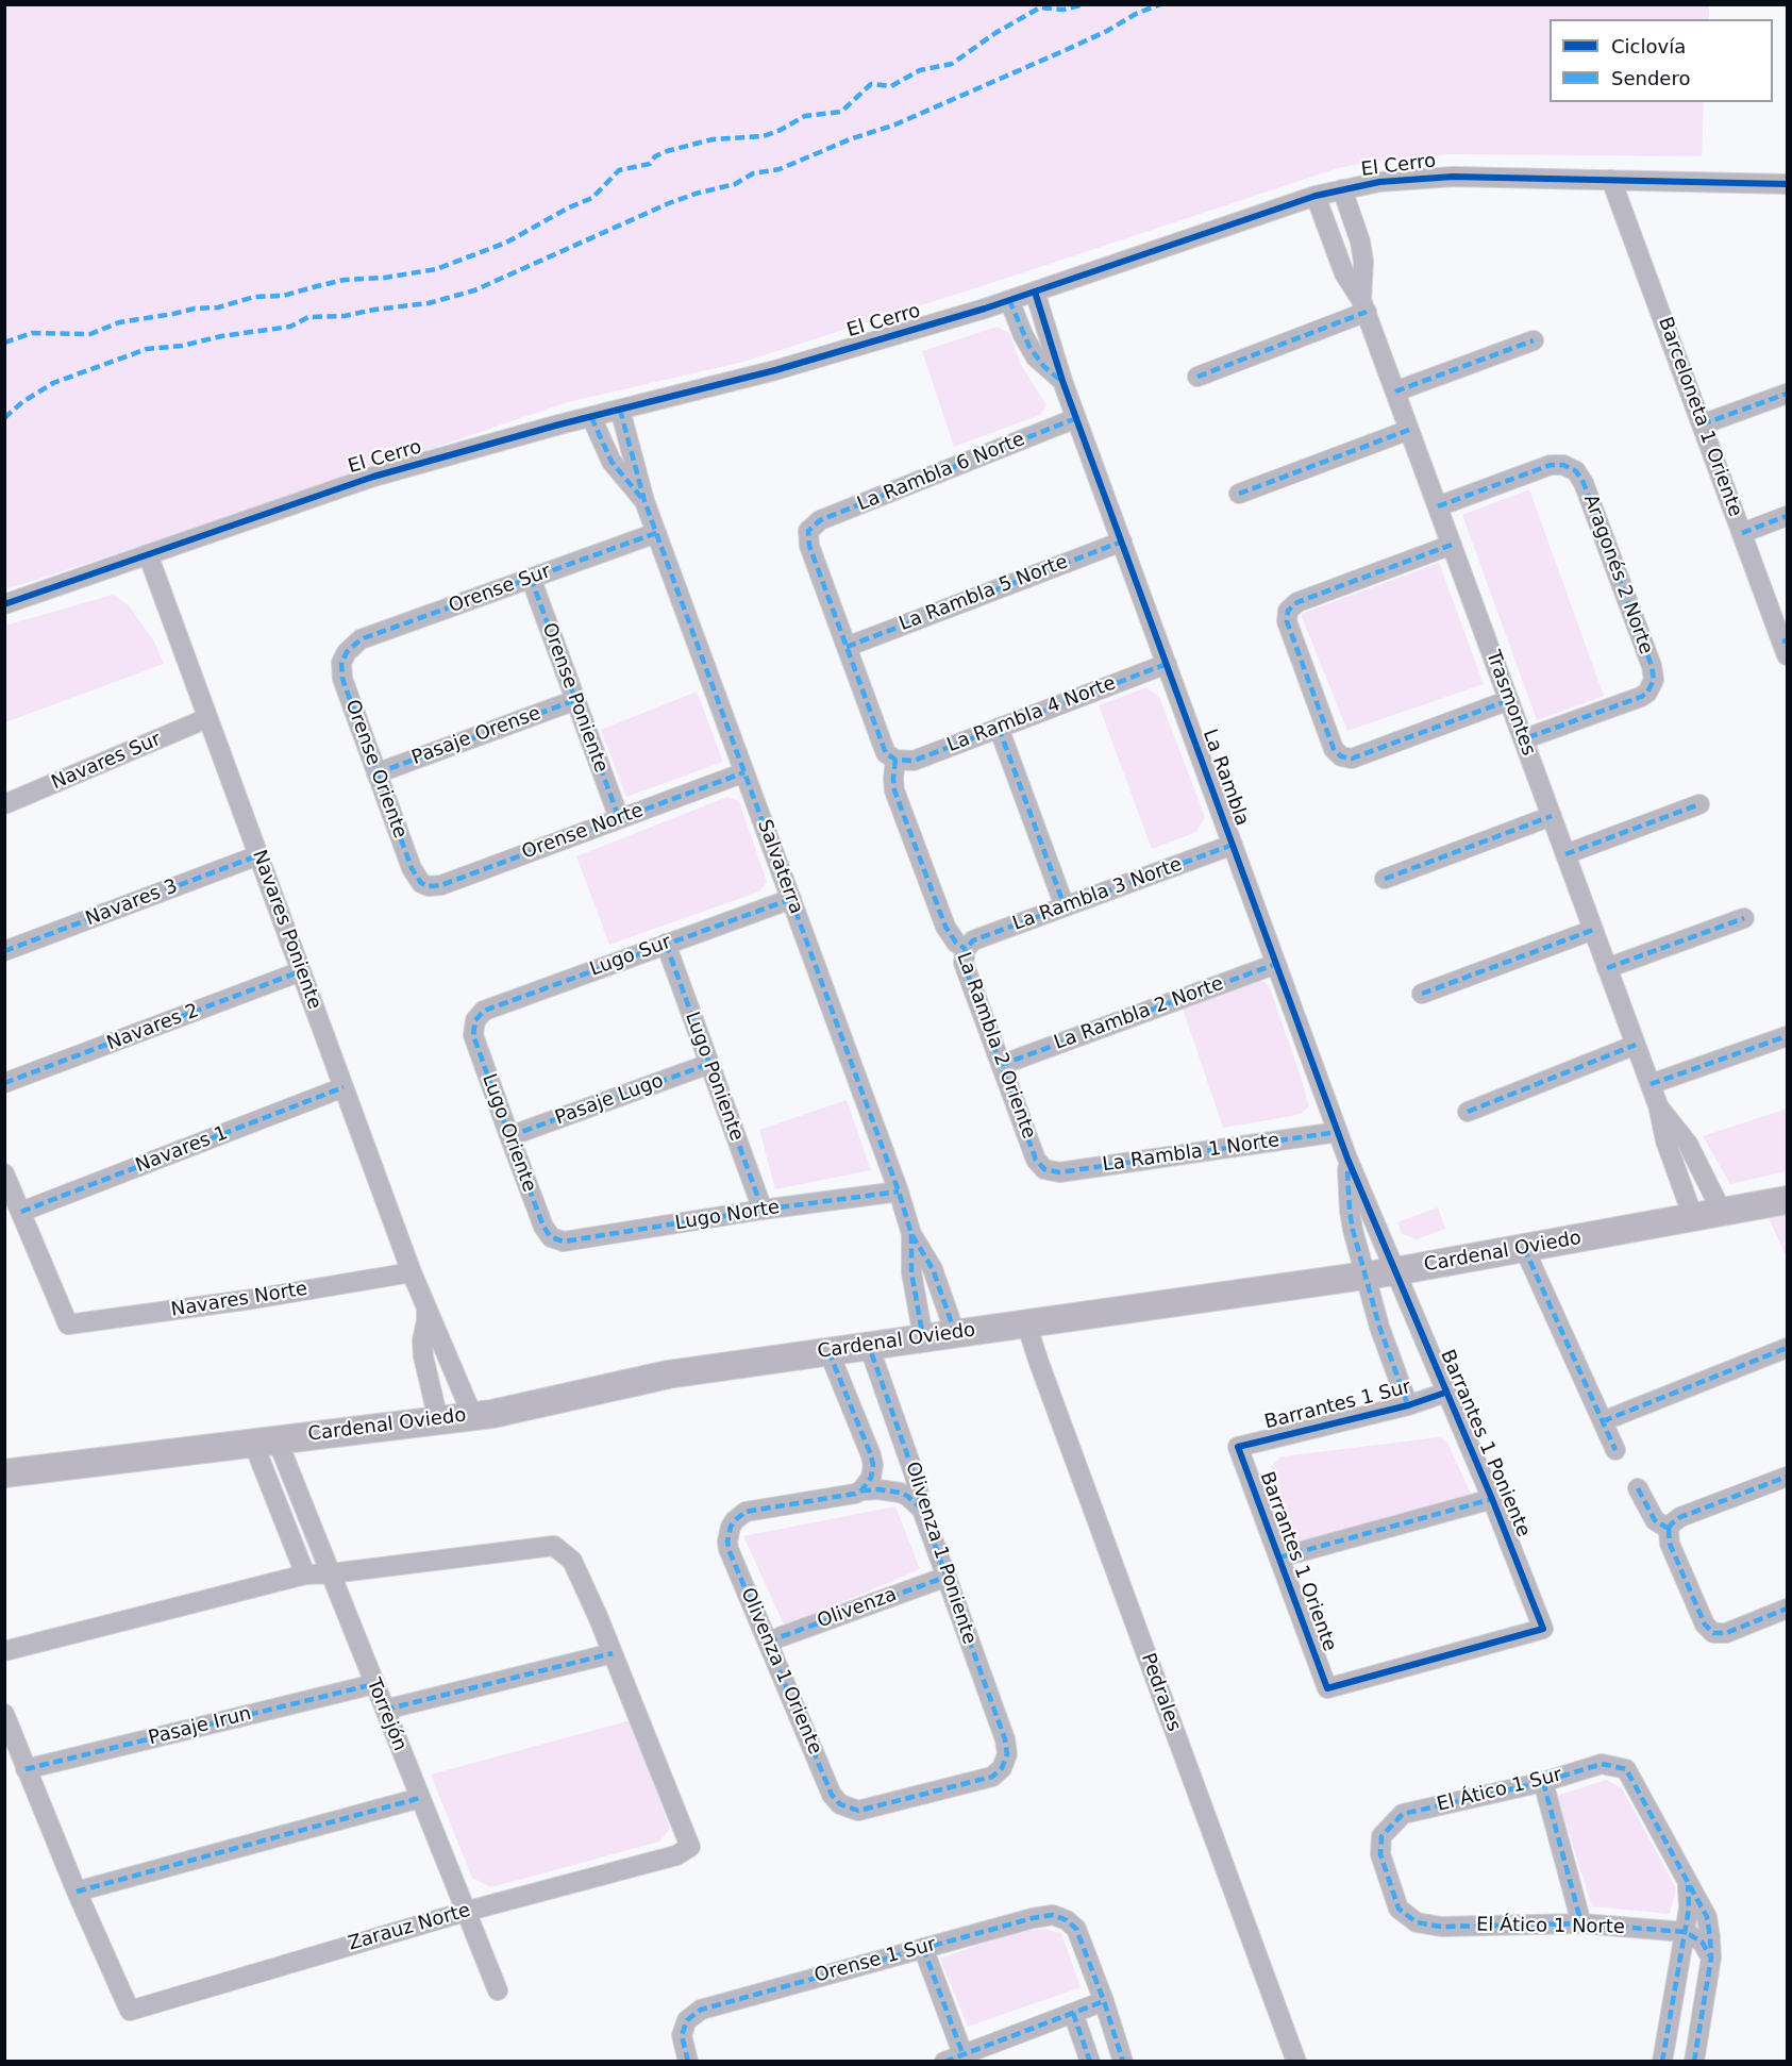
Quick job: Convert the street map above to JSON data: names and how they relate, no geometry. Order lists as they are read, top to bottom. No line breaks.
{"streets":{"street":["El Cerro","Barceloneta 1 Oriente","La Rambla 6 Norte","Aragonés 2 Norte","Orense Sur","La Rambla 5 Norte","Orense Poniente","Trasmontes","La Rambla 4 Norte","Pasaje Orense","Navares Sur","Orense Oriente","La Rambla","Orense Norte","Salvaterra","La Rambla 3 Norte","Navares 3","Navares Poniente","Lugo Sur","La Rambla 2 Norte","Navares 2","La Rambla 2 Oriente","Lugo Poniente","Pasaje Lugo","Lugo Oriente","Navares 1","La Rambla 1 Norte","Lugo Norte","Cardenal Oviedo","Navares Norte","Barrantes 1 Sur","Barrantes 1 Poniente","Olivenza 1 Poniente","Barrantes 1 Oriente","Olivenza","Olivenza 1 Oriente","Pedrales","Torrejón","Pasaje Irun","El Ático 1 Sur","El Ático 1 Norte","Zarauz Norte","Orense 1 Sur"]},"crossings":[["El Cerro","Barceloneta 1 Oriente"],["El Cerro","Trasmontes"],["El Cerro","La Rambla"],["El Cerro","Salvaterra"],["El Cerro","Navares Poniente"],["La Rambla 6 Norte","La Rambla 5 Norte"],["La Rambla 6 Norte","La Rambla"],["Aragonés 2 Norte","Trasmontes"],["Orense Sur","Orense Poniente"],["Orense Sur","Orense Oriente"],["Orense Sur","Salvaterra"],["La Rambla 5 Norte","La Rambla"],["Orense Poniente","Pasaje Orense"],["Orense Poniente","Orense Norte"],["Trasmontes","Cardenal Oviedo"],["La Rambla 4 Norte","La Rambla"],["La Rambla 4 Norte","La Rambla 2 Oriente"],["Pasaje Orense","Orense Oriente"],["Navares Sur","Navares Poniente"],["Orense Oriente","Orense Norte"],["La Rambla","La Rambla 3 Norte"],["La Rambla","La Rambla 2 Norte"],["La Rambla","La Rambla 1 Norte"],["La Rambla","Cardenal Oviedo"],["La Rambla","Barrantes 1 Poniente"],["Orense Norte","Salvaterra"],["Salvaterra","Lugo Sur"],["Salvaterra","Lugo Norte"],["Salvaterra","Cardenal Oviedo"],["La Rambla 3 Norte","La Rambla 2 Oriente"],["Navares 3","Navares Poniente"],["Navares Poniente","Navares 2"],["Navares Poniente","Navares 1"],["Navares Poniente","Cardenal Oviedo"],["Navares Poniente","Navares Norte"],["Lugo Sur","Lugo Poniente"],["Lugo Sur","Lugo Oriente"],["La Rambla 2 Norte","La Rambla 2 Oriente"],["La Rambla 2 Oriente","La Rambla 1 Norte"],["Lugo Poniente","Pasaje Lugo"],["Lugo Poniente","Lugo Norte"],["Pasaje Lugo","Lugo Oriente"],["Lugo Oriente","Lugo Norte"],["Navares 1","Navares Norte"],["Cardenal Oviedo","Barrantes 1 Poniente"],["Cardenal Oviedo","Olivenza 1 Poniente"],["Cardenal Oviedo","Pedrales"],["Cardenal Oviedo","Torrejón"],["Barrantes 1 Sur","Barrantes 1 Poniente"],["Barrantes 1 Sur","Barrantes 1 Oriente"],["Barrantes 1 Poniente","Barrantes 1 Oriente"],["Olivenza 1 Poniente","Olivenza"],["Olivenza 1 Poniente","Olivenza 1 Oriente"],["Olivenza","Olivenza 1 Oriente"],["Torrejón","Pasaje Irun"],["Torrejón","Zarauz Norte"],["El Ático 1 Sur","El Ático 1 Norte"]],"legend":["Ciclovía","Sendero"]}
